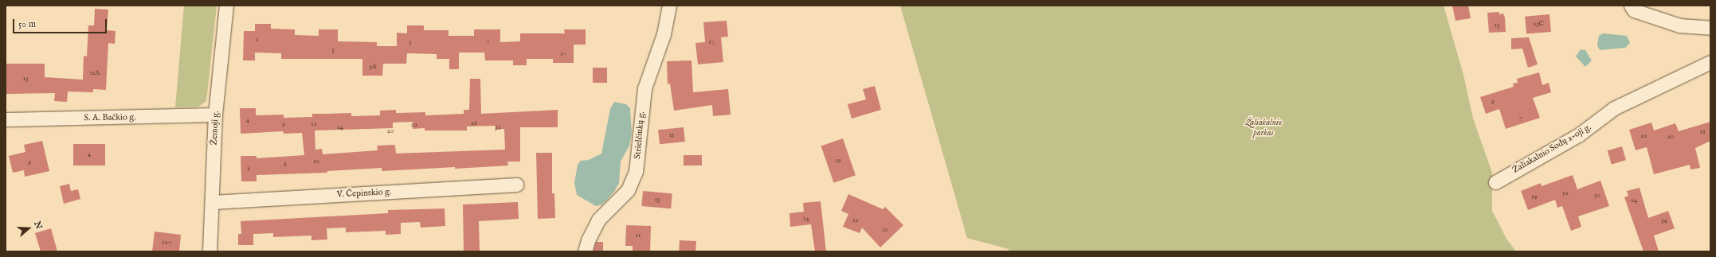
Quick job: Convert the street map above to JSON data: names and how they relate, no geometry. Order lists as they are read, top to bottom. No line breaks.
{"streets":{"street":["S. A. Bačkio g.","Žemoji g.","Strielčiukų g.","Žaliakalnio Sodų 2-oji g.","V. Čepinskio g."]},"crossings":[["S. A. Bačkio g.","Žemoji g."],["Žemoji g.","V. Čepinskio g."]],"parks":["Žaliakalnio parkas"],"house_numbers":["23C","13","1","7","17","5","3","17","3A","11A","13","9","7","4","28","12","6","22","14","30","20","18","15","22","20","4","19","10","6","8","2","52","50","54","13","24","14","12","34","10","11","127"],"scale_bar":"50 m","north":"right"}
